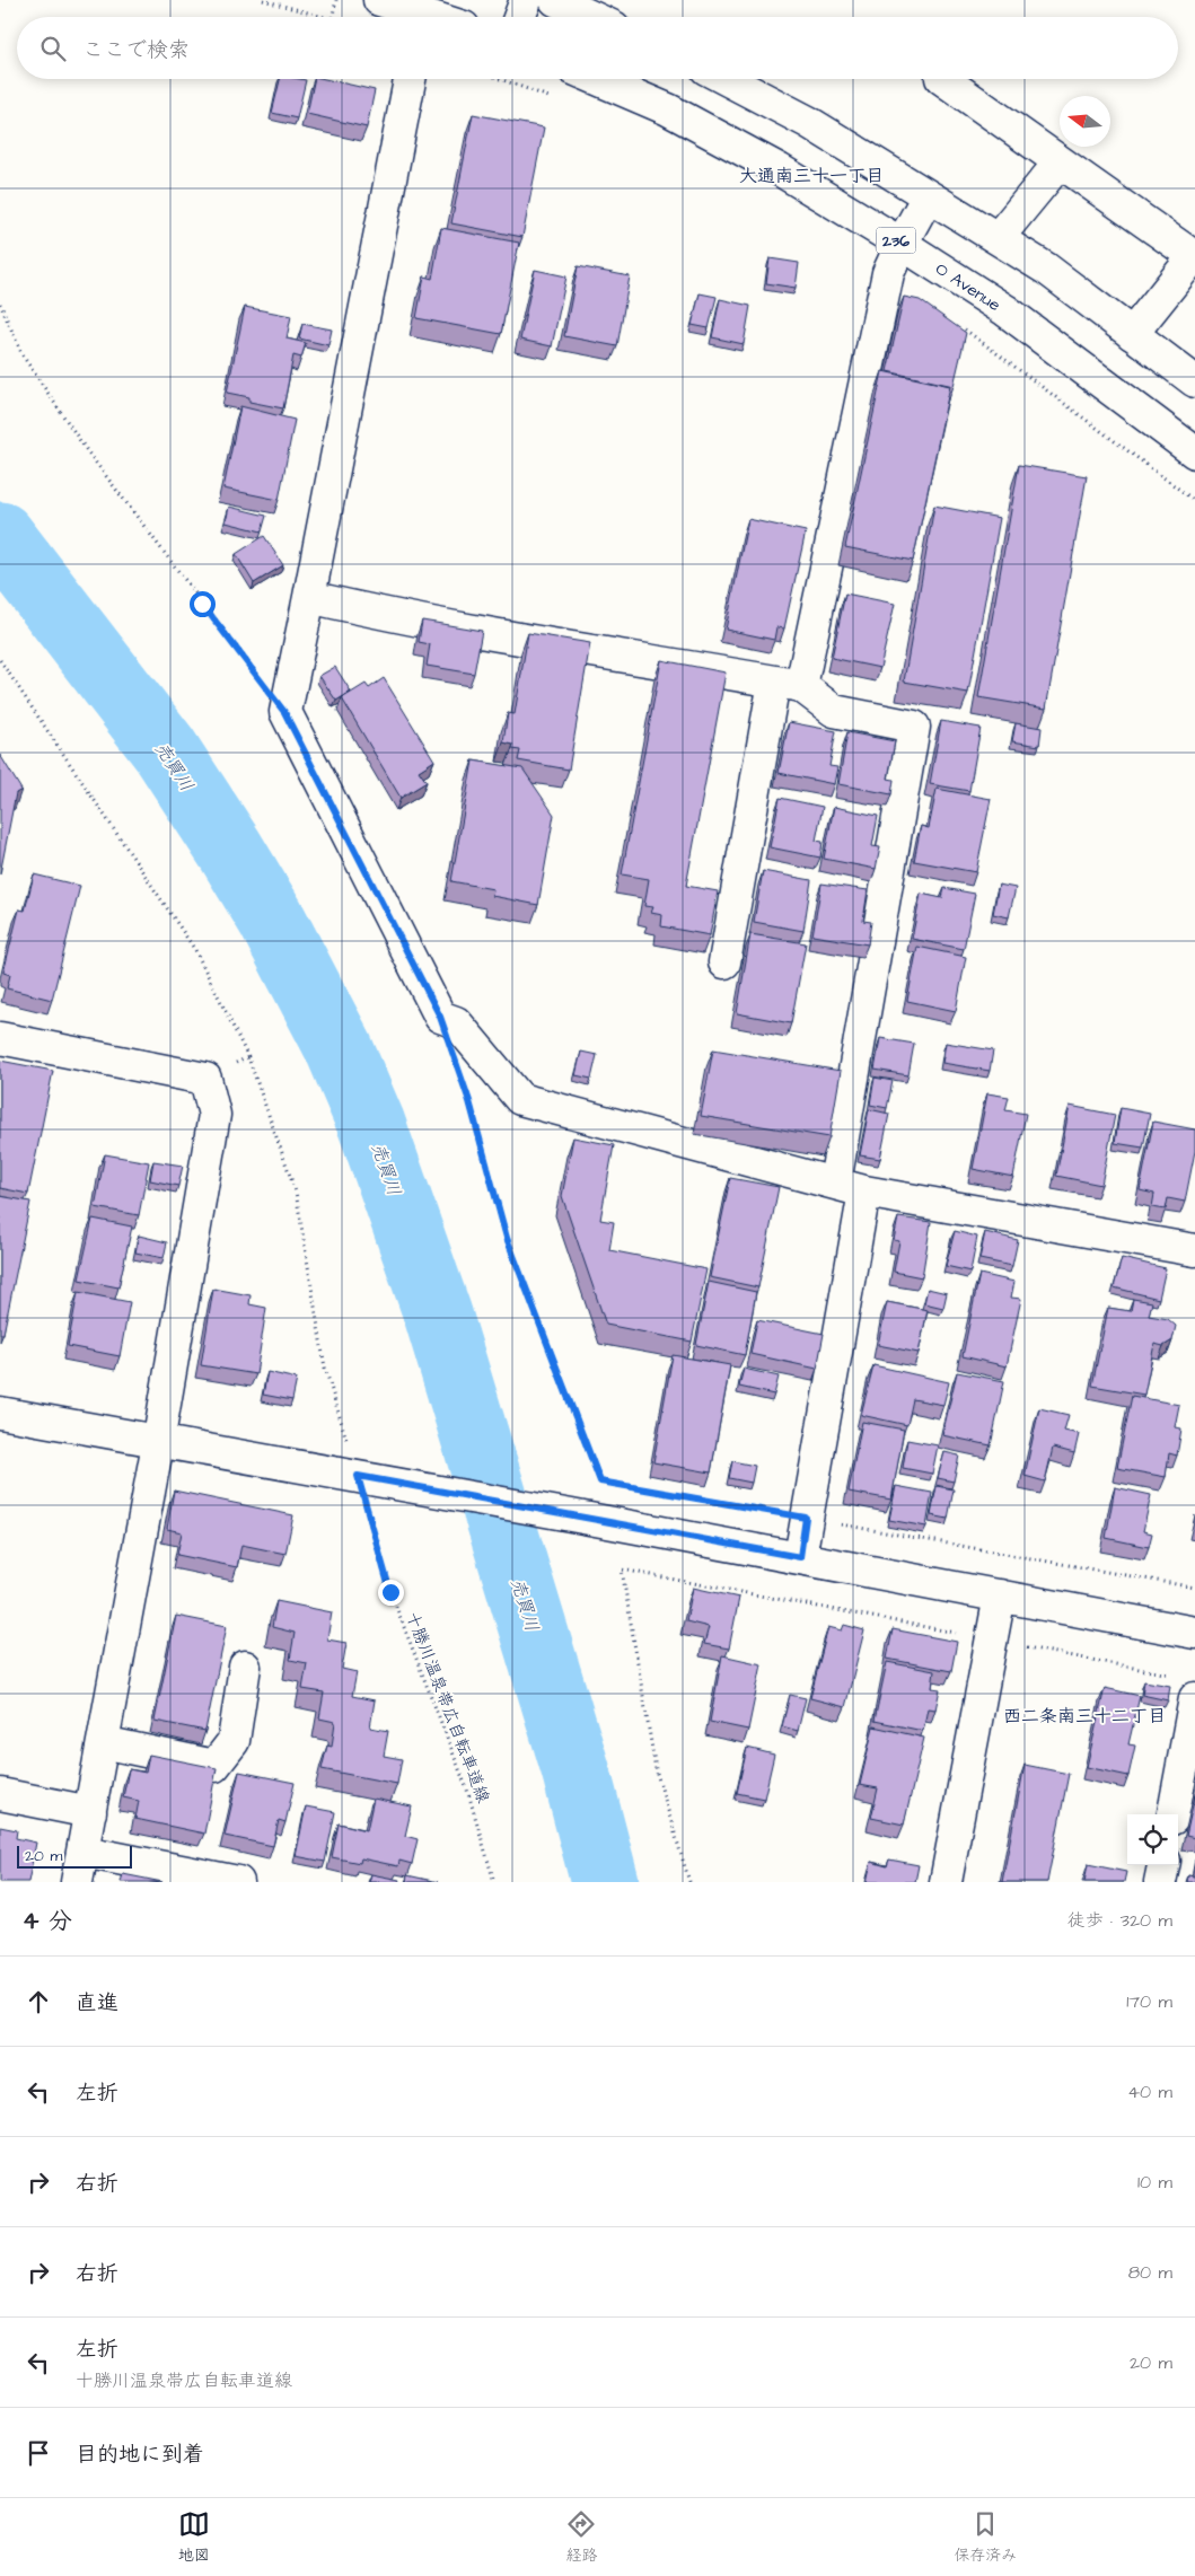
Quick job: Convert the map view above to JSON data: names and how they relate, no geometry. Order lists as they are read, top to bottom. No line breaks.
{"streets":{"main road":["236","O Avenue"],"path":["十勝川温泉帯広自転車道線"]},"districts":["大通南三十一丁目","西二条南三十二丁目"],"water":["売買川"],"scale_bar":"20 m","north":"left","page":{"search":"ここで検索","scale":"20 m","heading":["4 分","徒歩 · 320 m"],"list":[["直進","170 m"],["左折","40 m"],["右折","10 m"],["右折","80 m"],["左折","十勝川温泉帯広自転車道線","20 m"],"目的地に到着"],"nav":["地図","経路","保存済み"]}}
